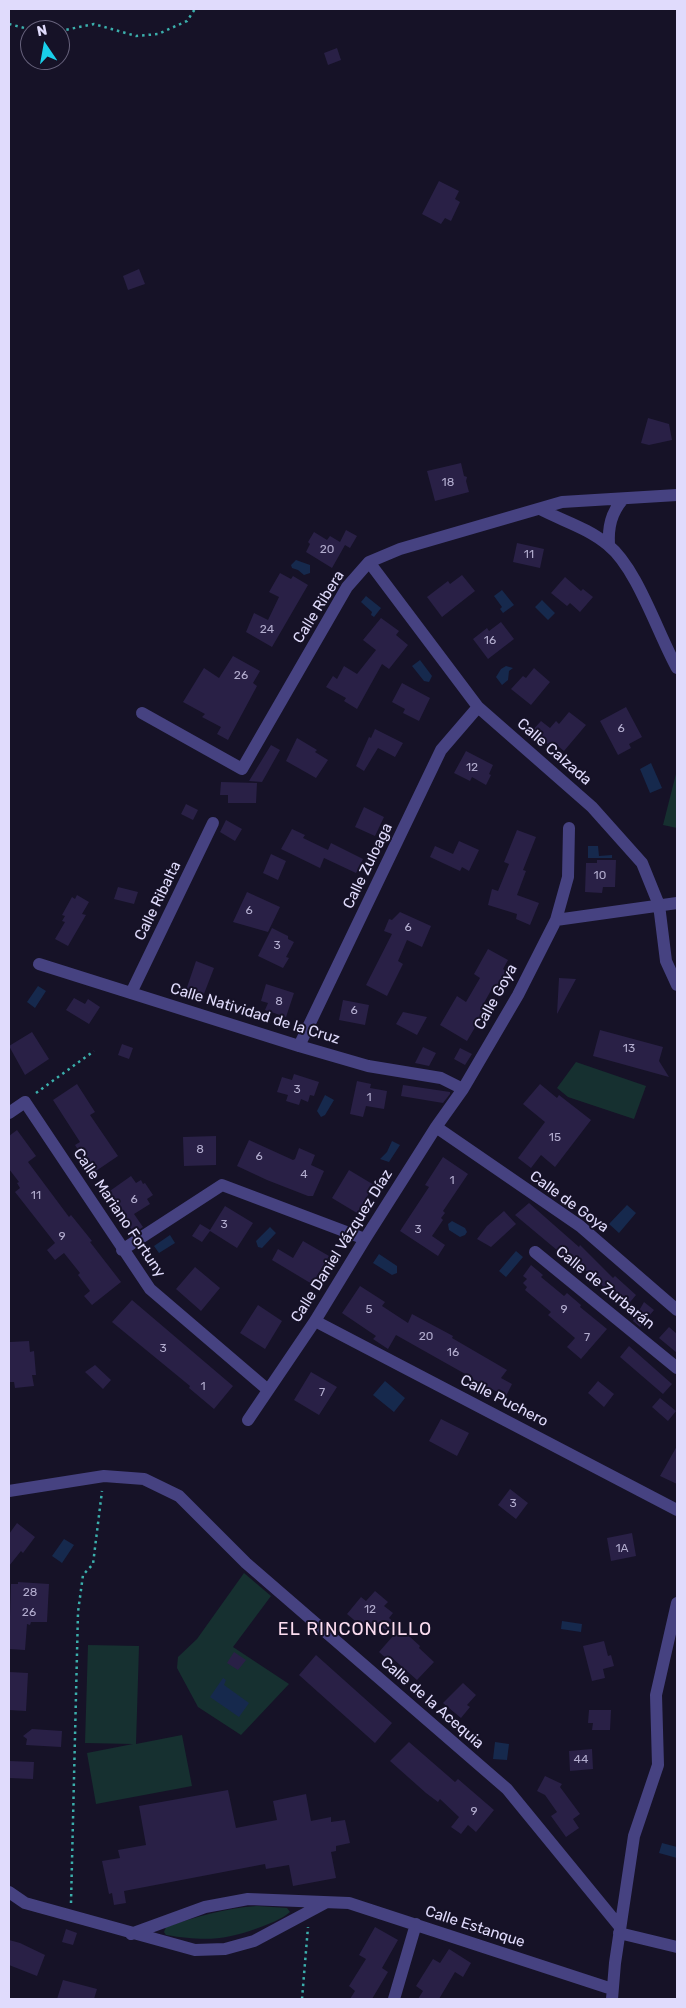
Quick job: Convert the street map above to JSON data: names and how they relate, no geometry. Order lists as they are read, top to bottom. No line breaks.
{"streets":{"street":["Calle Ribera","Calle Calzada","Calle Zuloaga","Calle Ribalta","Calle Goya","Calle Natividad de la Cruz","Calle de Goya","Calle Mariano Fortuny","Calle Daniel Vázquez Díaz","Calle de Zurbarán","Calle Puchero","Calle de la Acequia","Calle Estanque"]},"crossings":[["Calle Ribera","Calle Calzada"],["Calle Calzada","Calle Zuloaga"],["Calle Zuloaga","Calle Natividad de la Cruz"],["Calle Ribalta","Calle Natividad de la Cruz"],["Calle Goya","Calle Natividad de la Cruz"],["Calle Goya","Calle Daniel Vázquez Díaz"],["Calle Natividad de la Cruz","Calle Daniel Vázquez Díaz"],["Calle de Goya","Calle Daniel Vázquez Díaz"],["Calle Mariano Fortuny","Calle Daniel Vázquez Díaz"],["Calle Daniel Vázquez Díaz","Calle Puchero"]],"districts":["EL RINCONCILLO"],"house_numbers":["18","20","11","24","16","26","6","12","10","6","6","3","8","6","13","3","1","15","8","6","4","1","11","6","3","3","9","5","9","20","7","3","16","1","7","3","1A","28","12","26","44","9"],"north":"top"}
